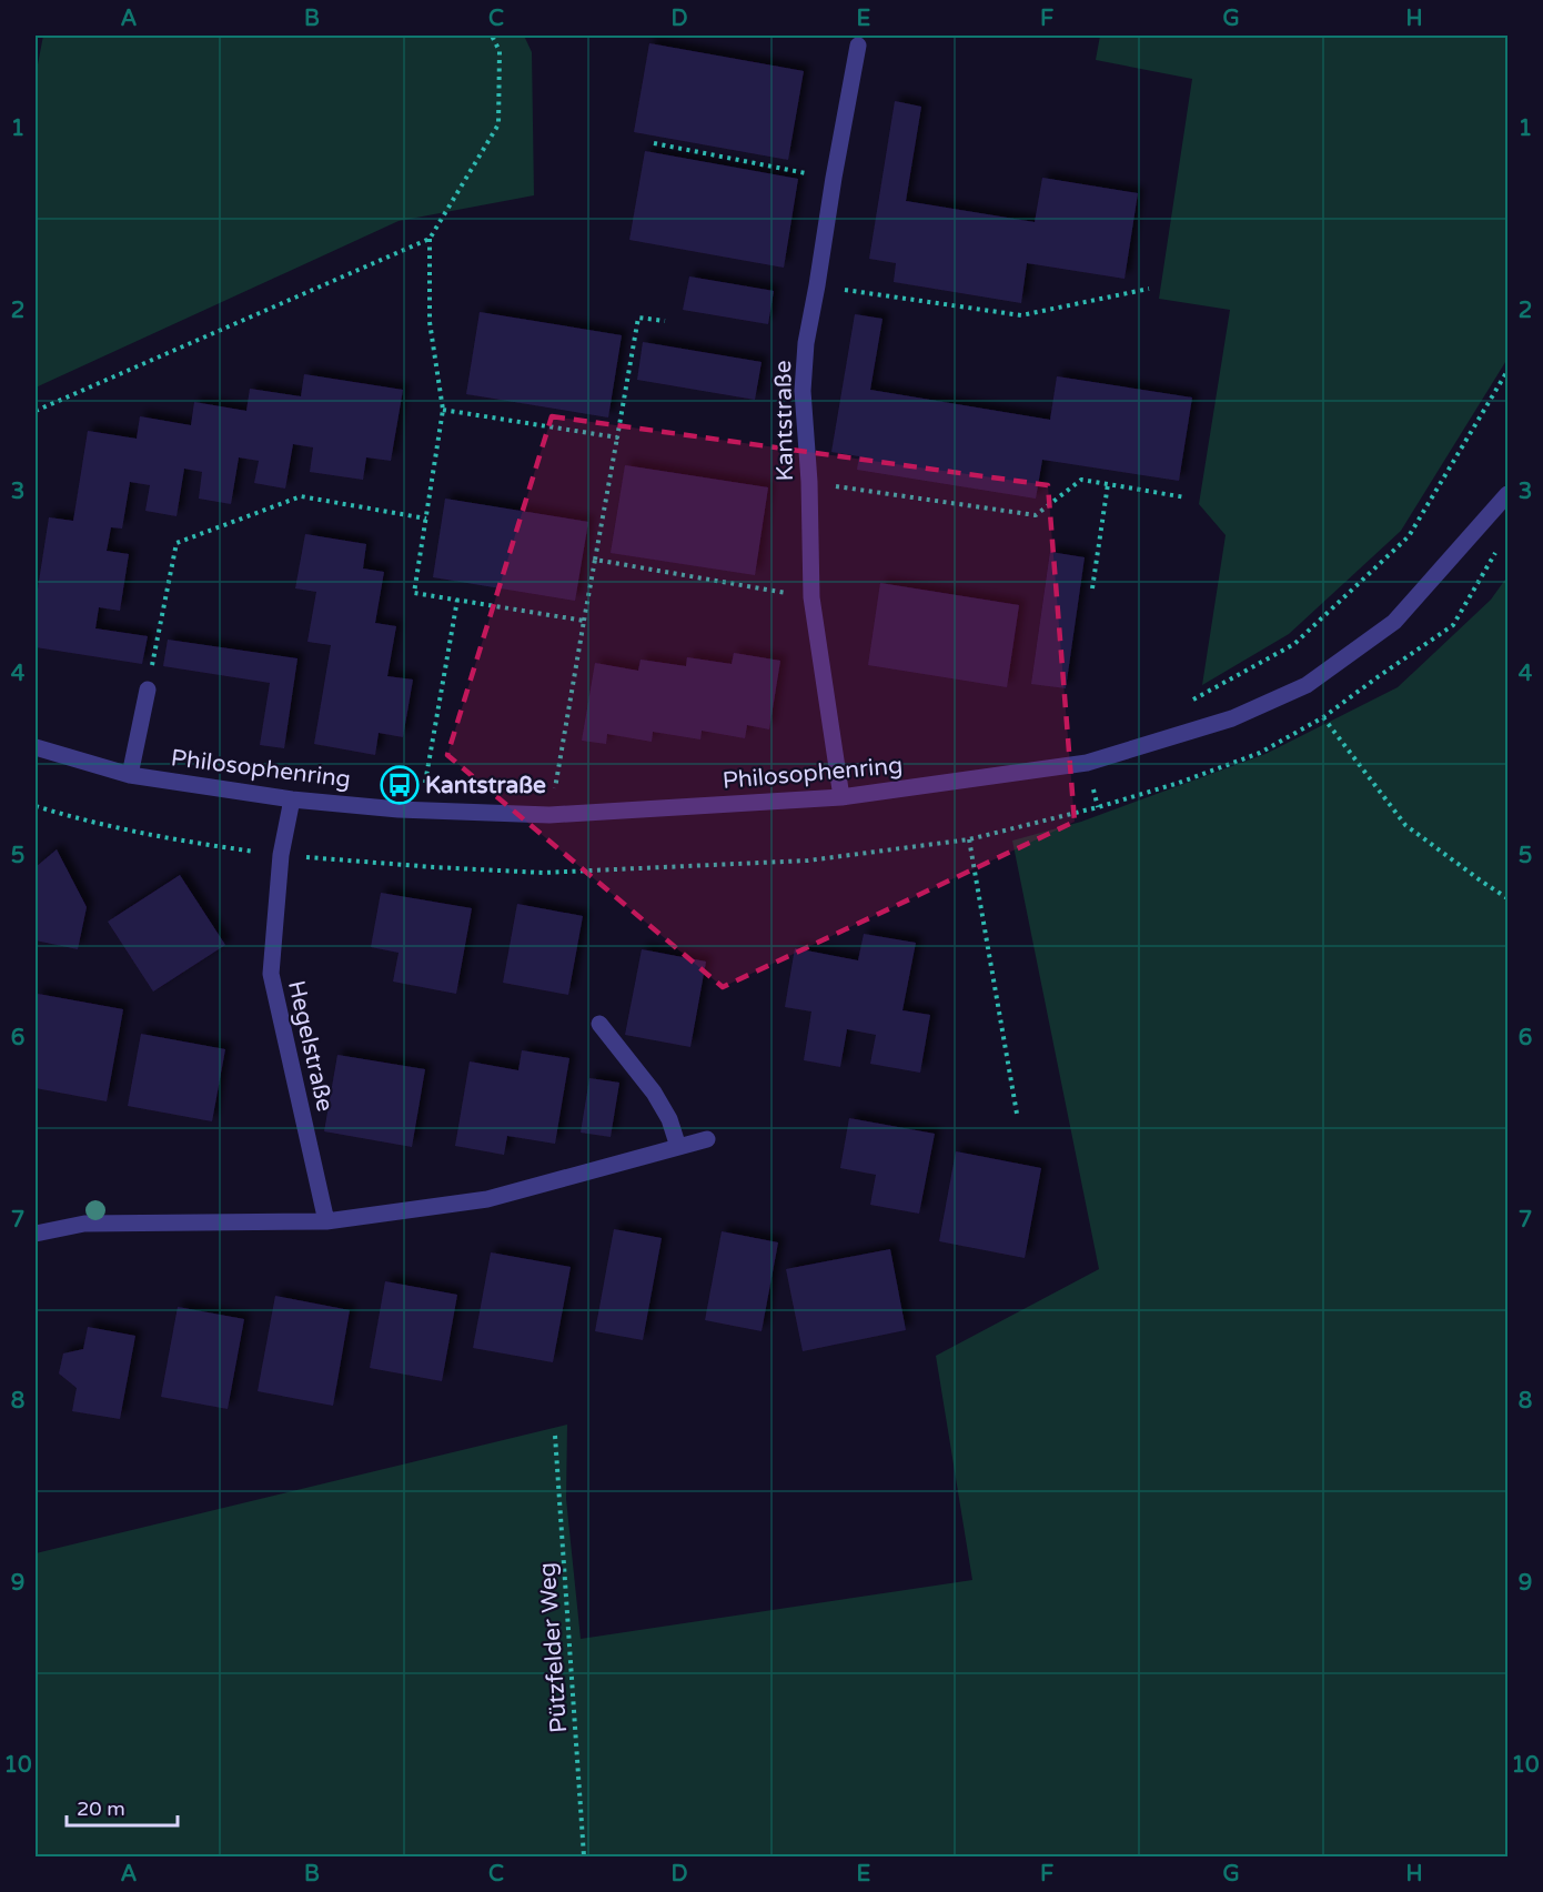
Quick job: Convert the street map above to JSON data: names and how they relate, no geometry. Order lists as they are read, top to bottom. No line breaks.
{"streets":{"street":["Kantstraße","Philosophenring","Hegelstraße"],"path":["Pützfelder Weg"]},"crossings":[["Kantstraße","Philosophenring"],["Philosophenring","Hegelstraße"]],"places":{"bus stop":["Kantstraße"]},"scale_bar":"20 m","grid":{"columns":["A","B","C","D","E","F","G","H"],"rows":["1","2","3","4","5","6","7","8","9","10"]}}
